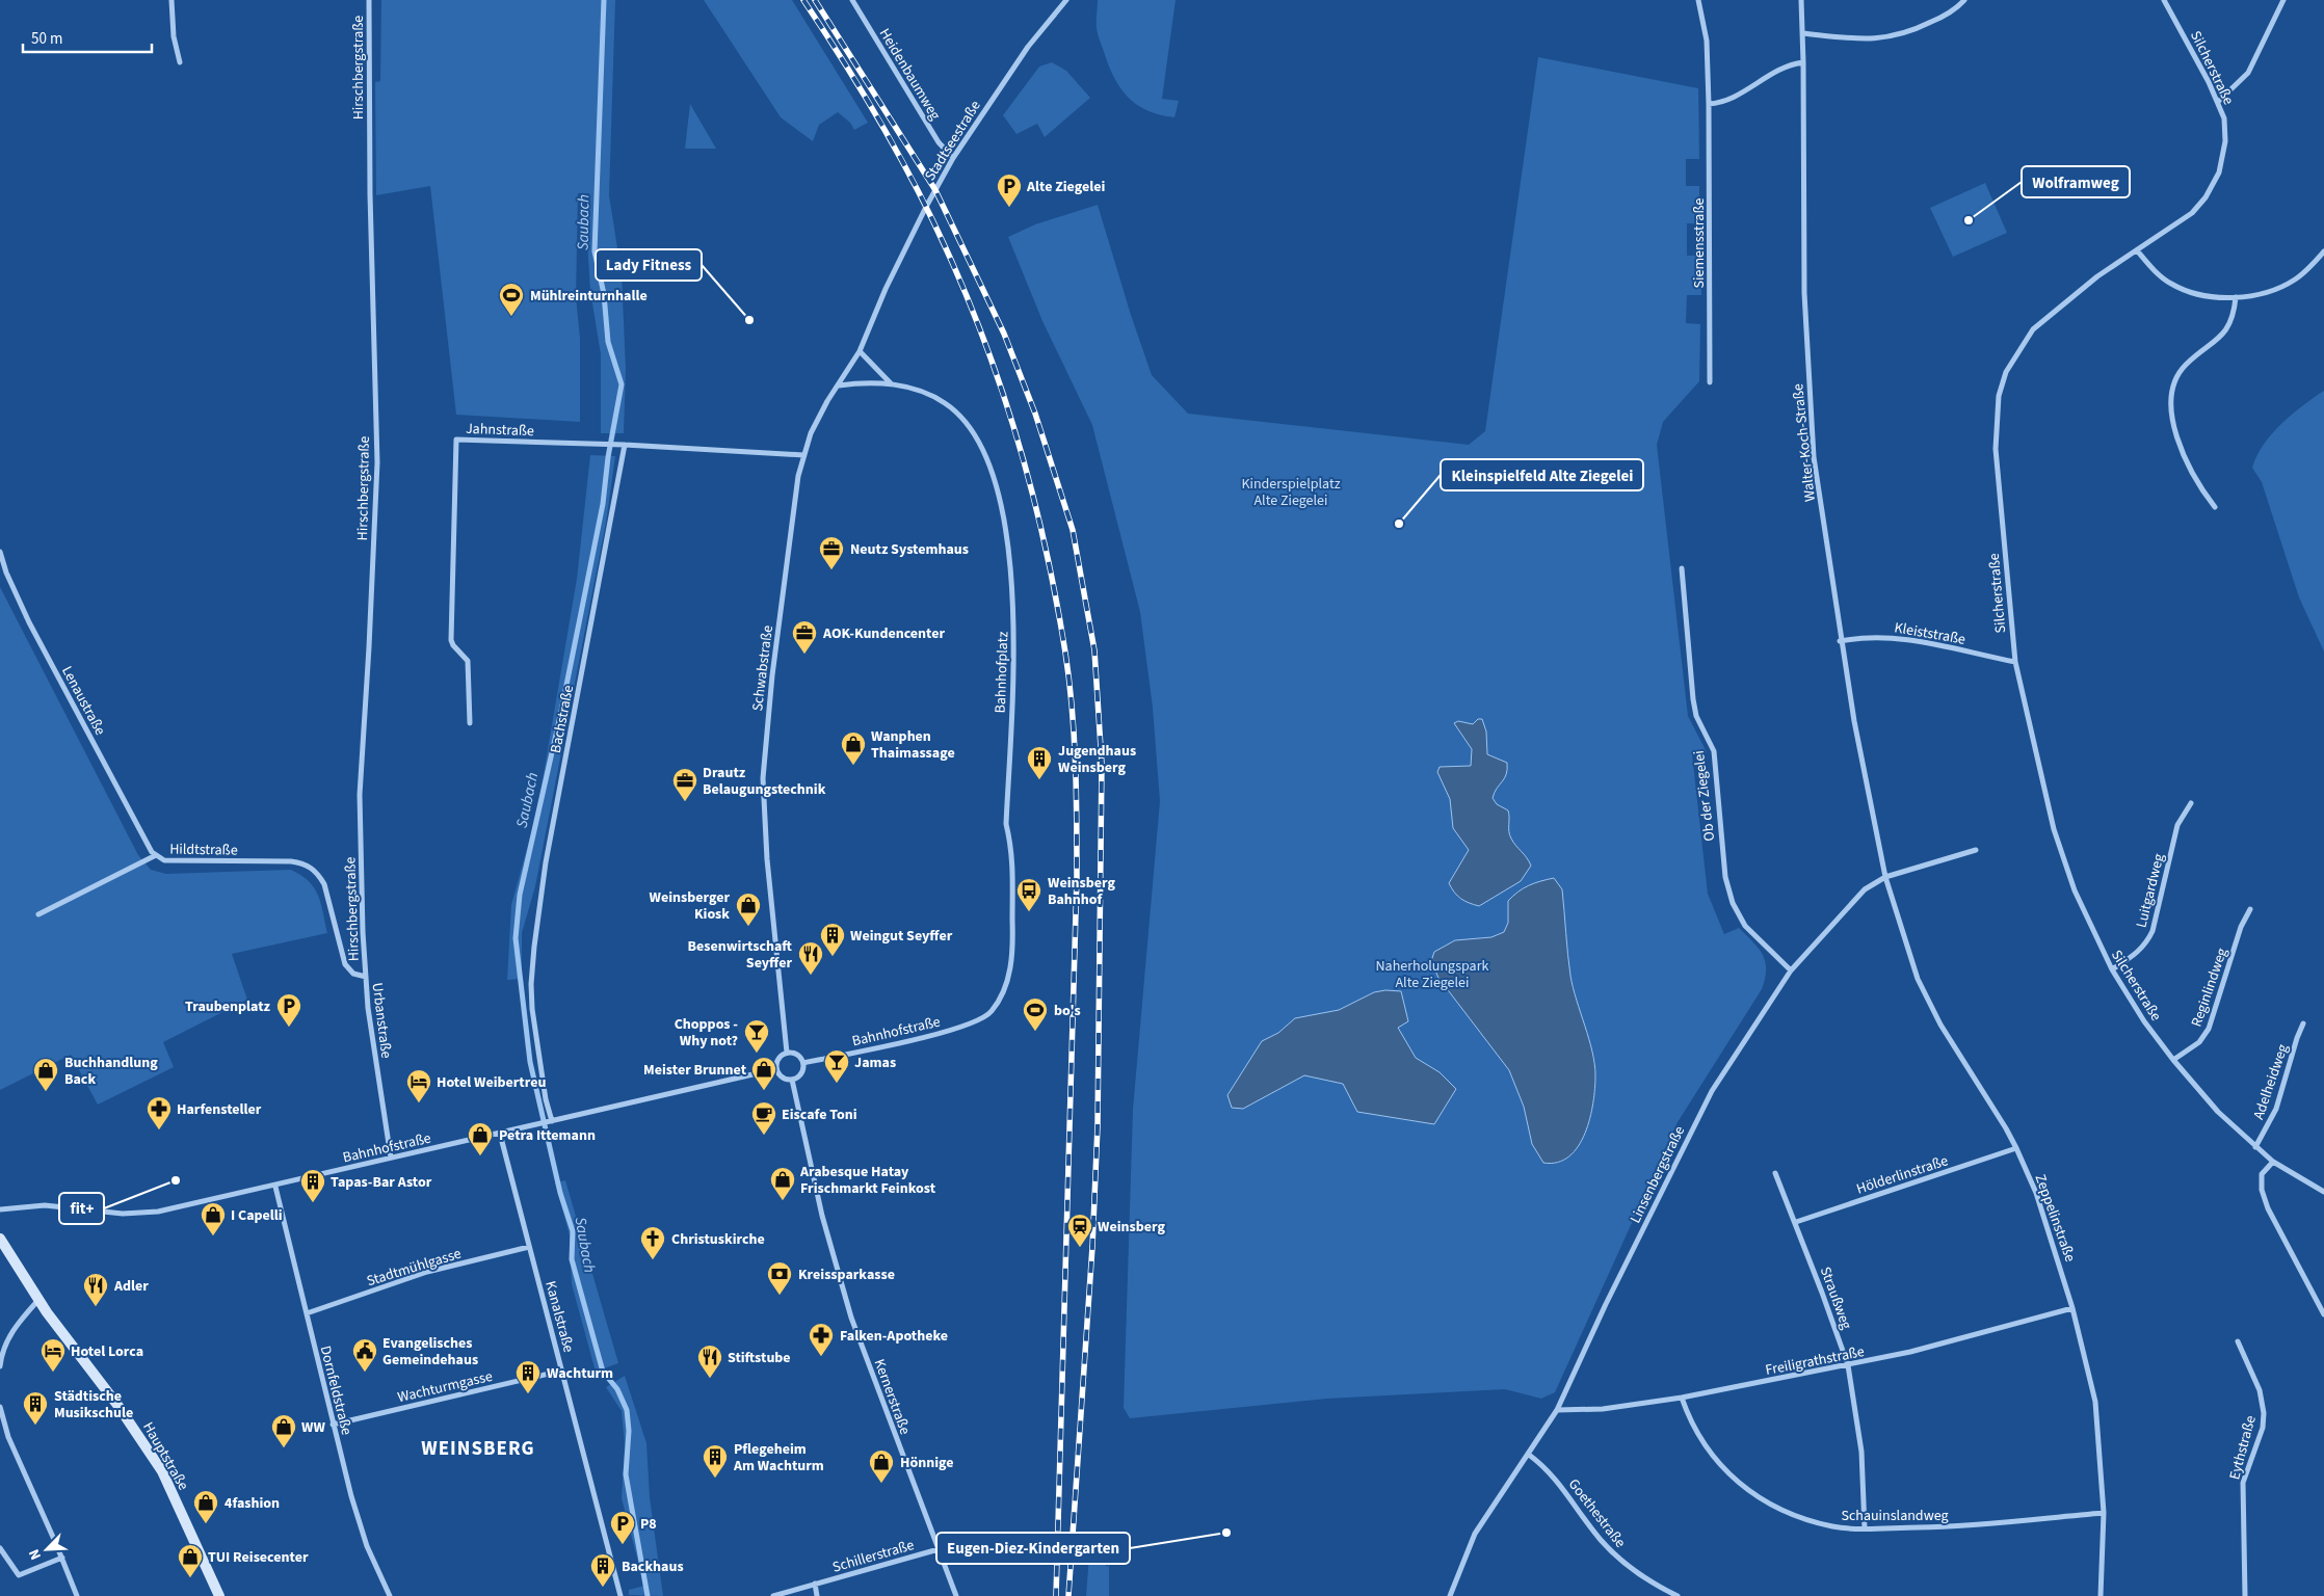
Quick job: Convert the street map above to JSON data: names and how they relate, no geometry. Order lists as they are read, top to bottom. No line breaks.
{"streets":{"street":["Hirschbergstraße","Silcherstraße","Heidenbaumweg","Stadtseestraße","Siemensstraße","Jahnstraße","Walter-Koch-Straße","Kleiststraße","Schwabstraße","Bahnhofplatz","Lenaustraße","Bachstraße","Ob der Ziegelei","Hildtstraße","Luitgardweg","Reginlindweg","Urbanstraße","Bahnhofstraße","Adelheidweg","Linsenbergstraße","Hölderlinstraße","Zeppelinstraße","Stadtmühlgasse","Straußweg","Kanalstraße","Freiligrathstraße","Wachturmgasse","Dornfeldstraße","Kernerstraße","Eythstraße","Hauptstraße","Goethestraße","Schauinslandweg","Schillerstraße"]},"crossings":[["Hirschbergstraße","Urbanstraße"],["Silcherstraße","Kleiststraße"],["Silcherstraße","Luitgardweg"],["Silcherstraße","Reginlindweg"],["Silcherstraße","Adelheidweg"],["Heidenbaumweg","Stadtseestraße"],["Stadtseestraße","Schwabstraße"],["Jahnstraße","Schwabstraße"],["Jahnstraße","Bachstraße"],["Walter-Koch-Straße","Kleiststraße"],["Walter-Koch-Straße","Linsenbergstraße"],["Walter-Koch-Straße","Zeppelinstraße"],["Schwabstraße","Bahnhofplatz"],["Schwabstraße","Bahnhofstraße"],["Schwabstraße","Kernerstraße"],["Bahnhofplatz","Bahnhofstraße"],["Lenaustraße","Hildtstraße"],["Bachstraße","Bahnhofstraße"],["Ob der Ziegelei","Linsenbergstraße"],["Hildtstraße","Urbanstraße"],["Urbanstraße","Bahnhofstraße"],["Bahnhofstraße","Kanalstraße"],["Bahnhofstraße","Dornfeldstraße"],["Bahnhofstraße","Kernerstraße"],["Linsenbergstraße","Zeppelinstraße"],["Linsenbergstraße","Freiligrathstraße"],["Linsenbergstraße","Goethestraße"],["Hölderlinstraße","Zeppelinstraße"],["Hölderlinstraße","Straußweg"],["Zeppelinstraße","Freiligrathstraße"],["Zeppelinstraße","Schauinslandweg"],["Stadtmühlgasse","Kanalstraße"],["Stadtmühlgasse","Dornfeldstraße"],["Straußweg","Freiligrathstraße"],["Straußweg","Schauinslandweg"],["Kanalstraße","Wachturmgasse"],["Freiligrathstraße","Schauinslandweg"],["Wachturmgasse","Dornfeldstraße"],["Kernerstraße","Schillerstraße"]],"districts":["WEINSBERG"],"water":["Saubach"],"parks":["Kinderspielplatz Alte Ziegelei","Naherholungspark Alte Ziegelei"],"places":{"parking":["Alte Ziegelei","Traubenplatz","P8"],"other":["Wolframweg","Lady Fitness","Kleinspielfeld Alte Ziegelei","fit+","Eugen-Diez-Kindergarten"],"sports":["Mühlreinturnhalle","bo's"],"office":["Neutz Systemhaus","AOK-Kundencenter","Drautz Belaugungstechnik"],"shop":["Wanphen Thaimassage","Weinsberger Kiosk","Meister Brunnet","Buchhandlung Back","Petra Ittemann","Arabesque Hatay Frischmarkt Feinkost","I Capelli","WW","Hönnige","4fashion","TUI Reisecenter"],"building":["Jugendhaus Weinsberg","Weingut Seyffer","Tapas-Bar Astor","Wachturm","Städtische Musikschule","Pflegeheim Am Wachturm","Backhaus"],"bus stop":["Weinsberg Bahnhof"],"restaurant":["Besenwirtschaft Seyffer","Adler","Stiftstube"],"bar":["Choppos - Why not?","Jamas"],"hotel":["Hotel Weibertreu","Hotel Lorca"],"pharmacy":["Harfensteller","Falken-Apotheke"],"cafe":["Eiscafe Toni"],"station":["Weinsberg"],"church":["Christuskirche"],"bank":["Kreissparkasse"],"public building":["Evangelisches Gemeindehaus"]},"scale_bar":"50 m","north":"bottom left"}
